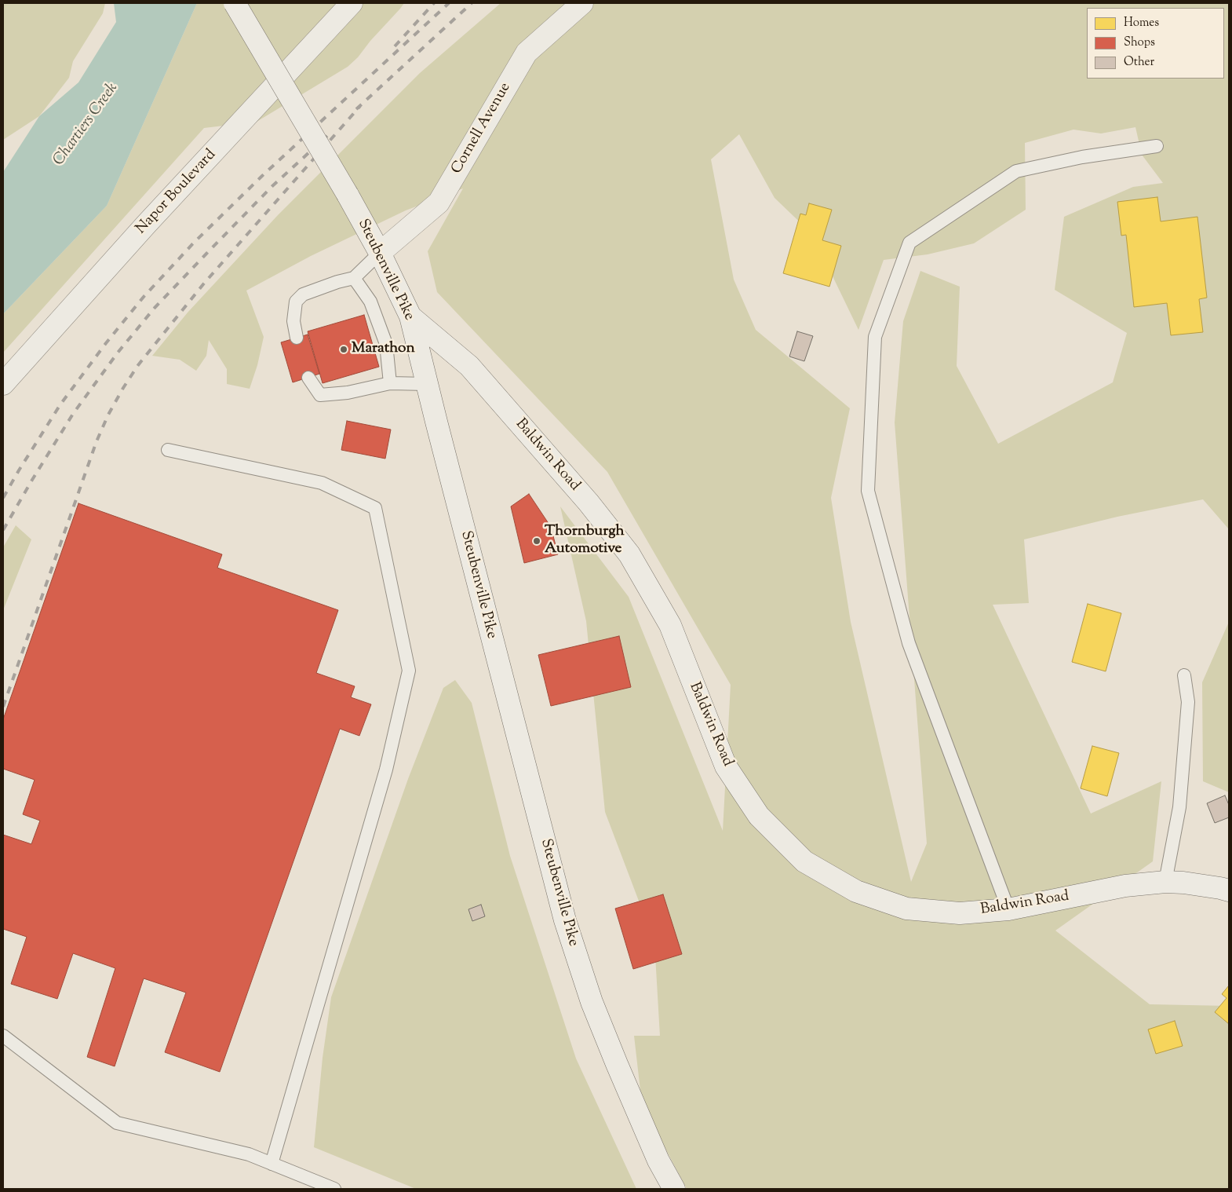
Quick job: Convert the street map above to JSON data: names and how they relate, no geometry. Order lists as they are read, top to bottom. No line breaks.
{"streets":{"street":["Cornell Avenue","Napor Boulevard","Steubenville Pike","Baldwin Road"]},"crossings":[["Cornell Avenue","Steubenville Pike"],["Steubenville Pike","Baldwin Road"]],"water":["Chartiers Creek"],"places":["Marathon","Thornburgh Automotive"],"legend":["Homes","Shops","Other"]}
